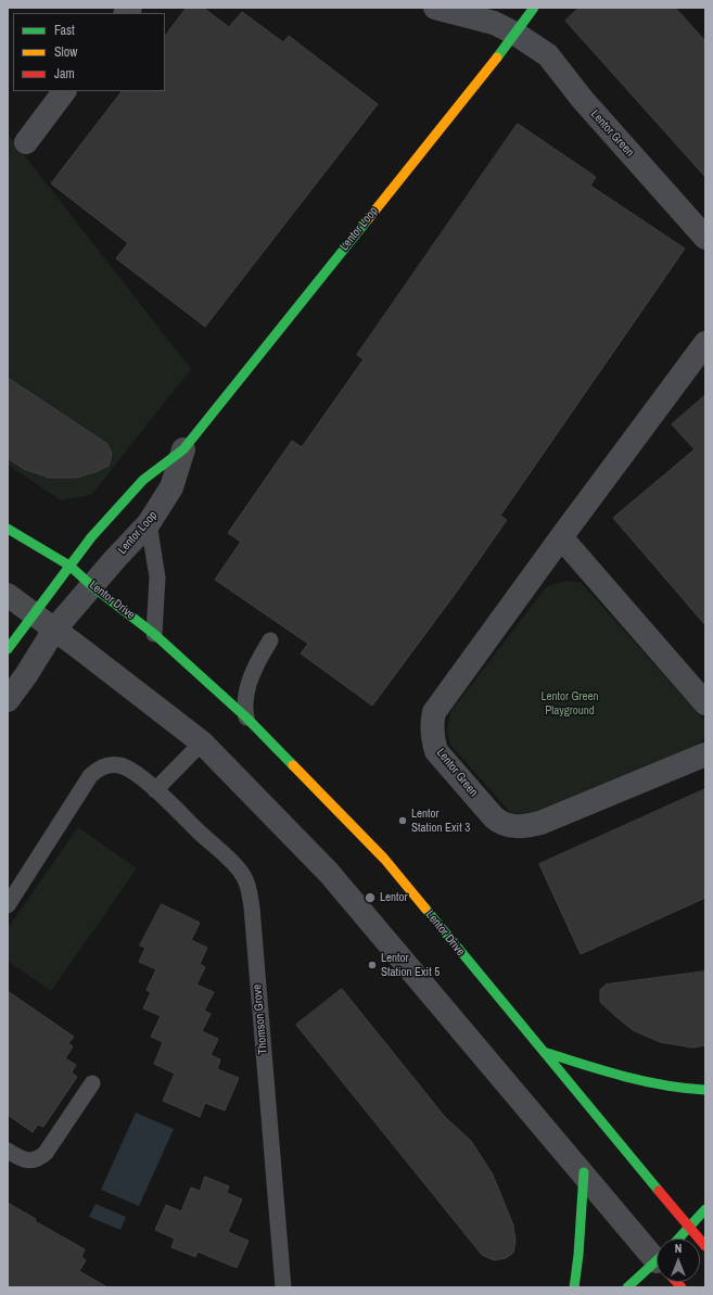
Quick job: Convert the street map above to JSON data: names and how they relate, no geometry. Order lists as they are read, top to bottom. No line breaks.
{"streets":{"street":["Lentor Green","Lentor Loop","Lentor Drive"],"lane":["Thomson Grove"]},"crossings":[["Lentor Green","Lentor Loop"],["Lentor Loop","Lentor Drive"]],"parks":["Lentor Green Playground"],"places":["Lentor Station Exit 3","Lentor","Lentor Station Exit 5"],"legend":["Fast","Slow","Jam"],"north":"top"}
